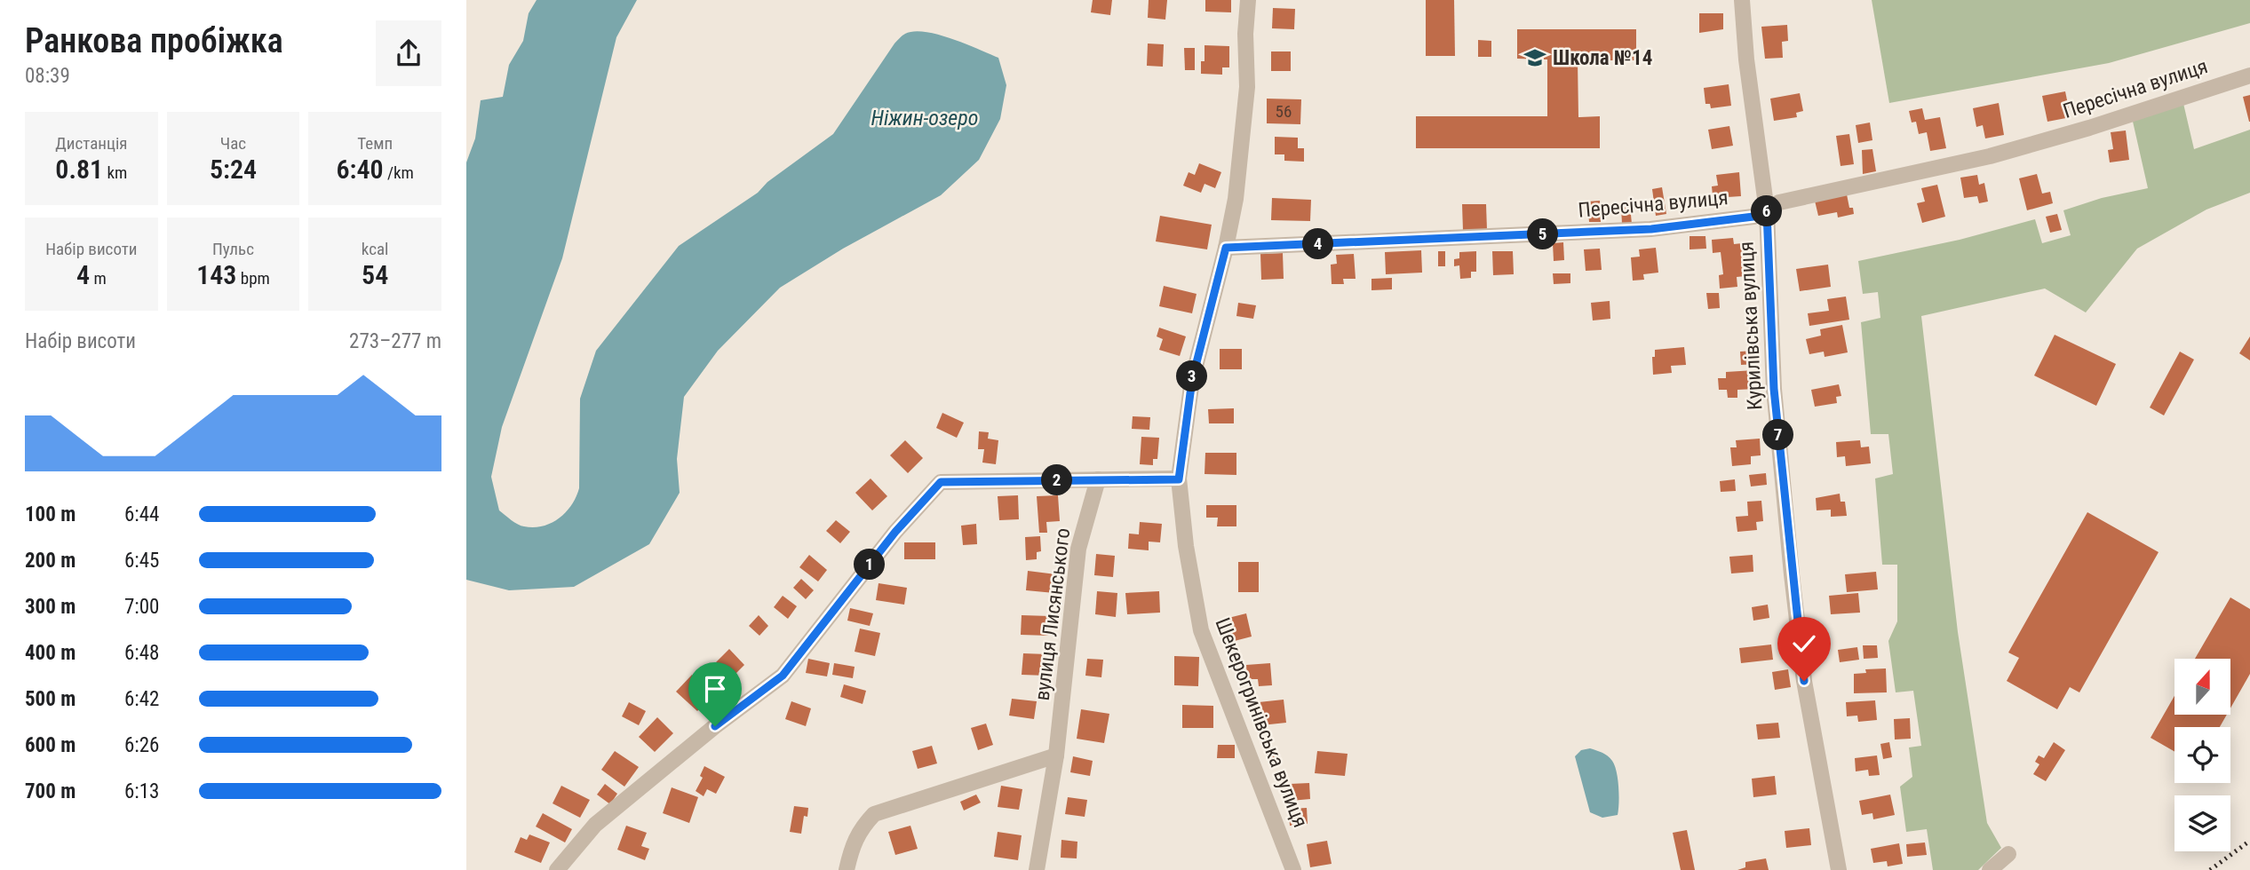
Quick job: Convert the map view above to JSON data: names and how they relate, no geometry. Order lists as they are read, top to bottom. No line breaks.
{"streets":{"street":["Пересічна вулиця","Курилівська вулиця","вулиця Лисянського","Шекерогринівська вулиця"]},"crossings":[["Пересічна вулиця","Курилівська вулиця"],["Пересічна вулиця","Шекерогринівська вулиця"]],"water":["Ніжин-озеро"],"places":{"school or university":["Школа №14"]},"house_numbers":["56"],"north":"top","page":{"heading":["Ранкова пробіжка","08:39"],"stats":[["Дистанція","0.81 km"],["Час","5:24"],["Темп","6:40 /km"],["Набір висоти","4 m"],["Пульс","143 bpm"],["kcal","54"]],"pins":["6","5","4","3","7","2","1"],"chart":["Набір висоти","273–277 m"],"list":[{"name":"100 m","note":"6:44"},{"name":"200 m","note":"6:45"},{"name":"300 m","note":"7:00"},{"name":"400 m","note":"6:48"},{"name":"500 m","note":"6:42"},{"name":"600 m","note":"6:26"},{"name":"700 m","note":"6:13"}]}}
